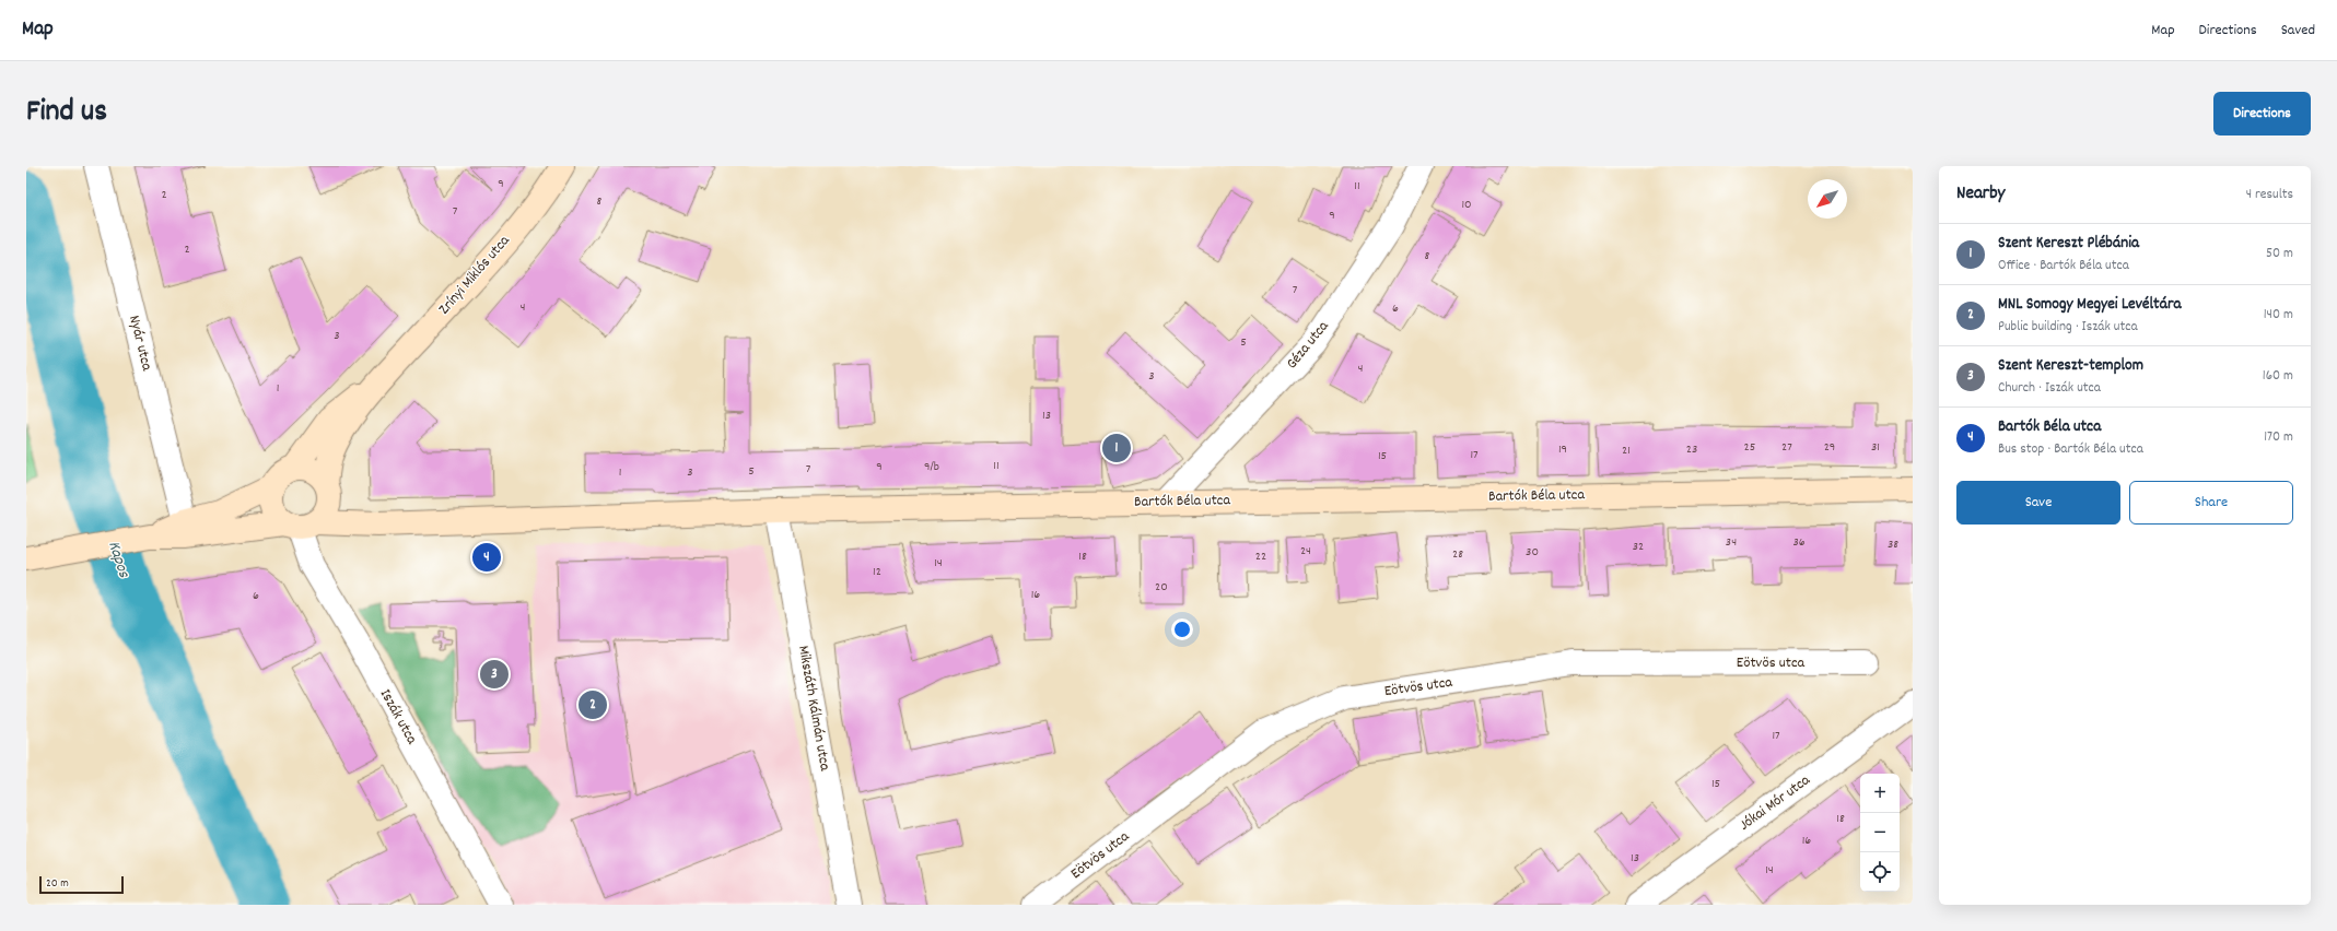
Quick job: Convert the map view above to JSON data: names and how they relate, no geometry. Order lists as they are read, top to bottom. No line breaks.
{"streets":{"street":["Zrínyi Miklós utca","Nyár utca","Géza utca","Bartók Béla utca","Eötvös utca","Mikszáth Kálmán utca","Iszák utca","Jókai Mór utca"]},"crossings":[["Géza utca","Bartók Béla utca"],["Bartók Béla utca","Mikszáth Kálmán utca"],["Bartók Béla utca","Iszák utca"]],"water":["Kapos"],"house_numbers":["9","11","2","8","10","7","9","2","8","7","4","6","3","5","4","3","1","13","25","27","29","31","19","23","21","17","15","11","9","9/b","7","5","1","3","34","36","38","32","24","30","28","18","22","14","12","20","16","6","17","15","18","16","13","14"],"scale_bar":"20 m","north":"bottom left","page":{"header":"Map","nav":["Map","Directions","Saved"],"title":"Find us","buttons":["Directions",["Save","Share"]],"heading":["Nearby","4 results"],"list":[{"mark":"1","name":"Szent Kereszt Plébánia","note":"Office · Bartók Béla utca","value":"50 m"},{"mark":"2","name":"MNL Somogy Megyei Levéltára","note":"Public building · Iszák utca","value":"140 m"},{"mark":"3","name":"Szent Kereszt-templom","note":"Church · Iszák utca","value":"160 m"},{"mark":"4","name":"Bartók Béla utca","note":"Bus stop · Bartók Béla utca","value":"170 m"}],"pins":["1","4","3","2"],"map_buttons":["+","−"],"scale":"20 m"}}
